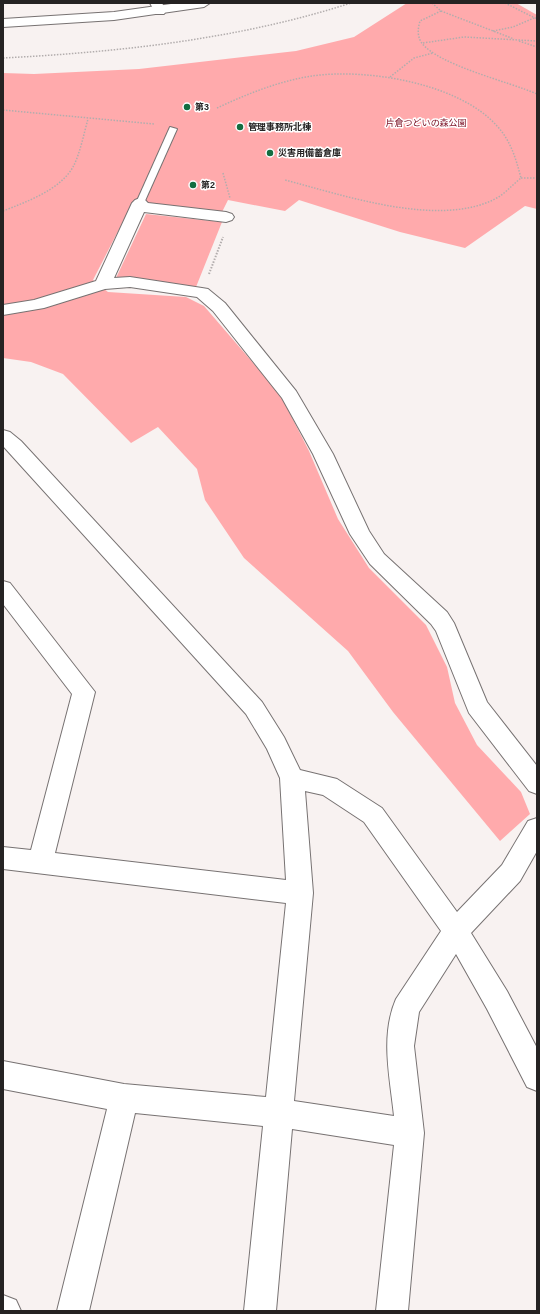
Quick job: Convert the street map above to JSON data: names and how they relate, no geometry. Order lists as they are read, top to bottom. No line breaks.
{"parks":["片倉つどいの森公園"],"places":["第3","管理事務所北棟","災害用備蓄倉庫","第2"]}
